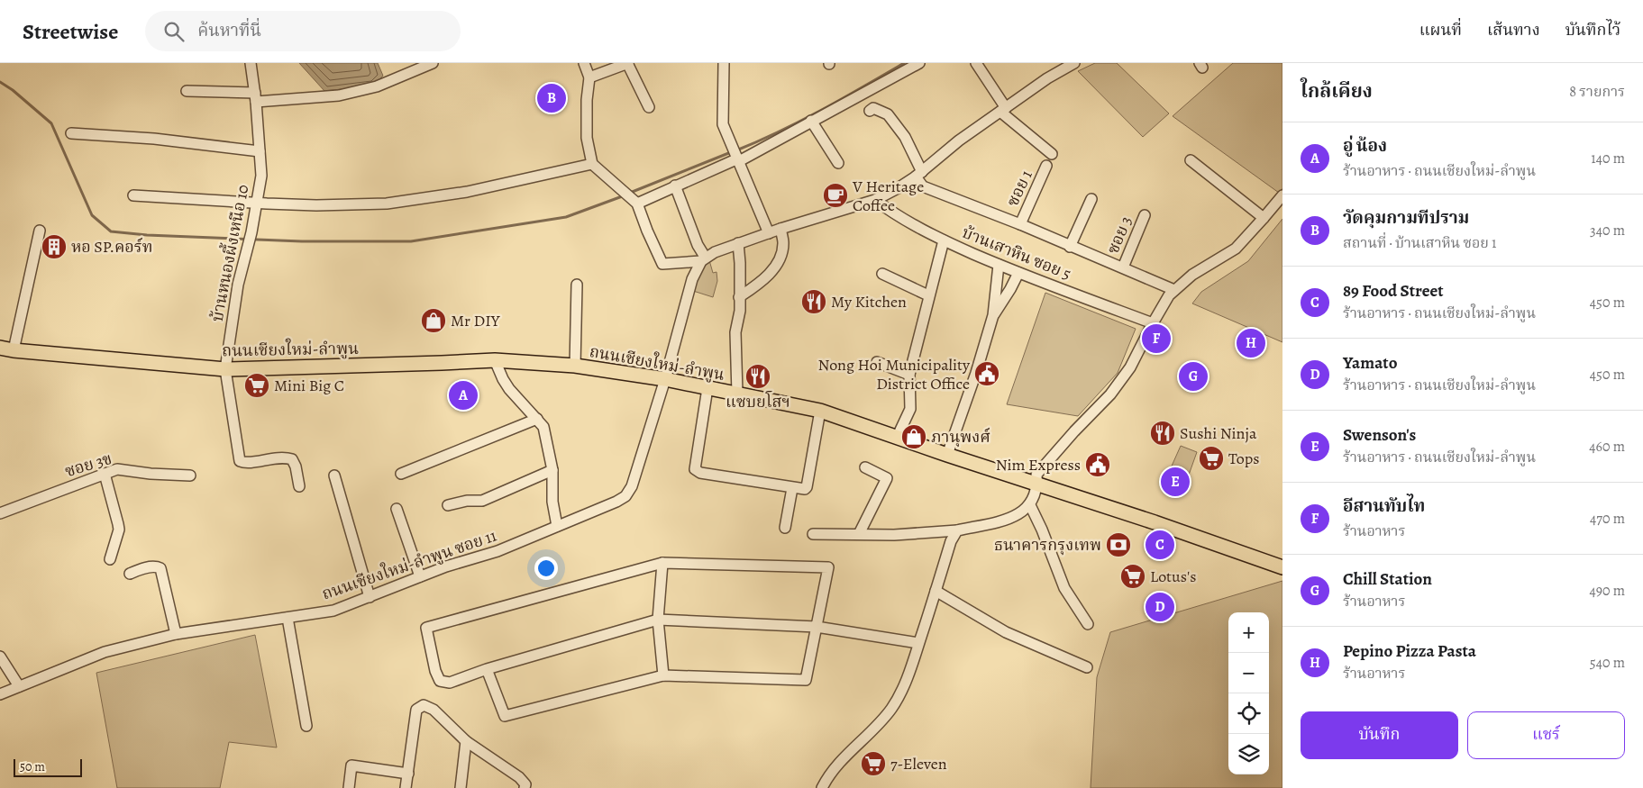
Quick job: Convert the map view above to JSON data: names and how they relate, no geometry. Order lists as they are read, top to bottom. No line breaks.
{"streets":{"main road":["ถนนเชียงใหม่-ลำพูน"],"street":["ซอย 1","ซอย 3","บ้านหนองผึ้งเหนือ 10","บ้านเสาหิน ซอย 5","ซอย 3ข","ถนนเชียงใหม่-ลำพูน ซอย 11"]},"crossings":[["บ้านหนองผึ้งเหนือ 10","ถนนเชียงใหม่-ลำพูน"],["ถนนเชียงใหม่-ลำพูน","ถนนเชียงใหม่-ลำพูน ซอย 11"]],"places":{"cafe":["V Heritage Coffee"],"building":["หอ SP.คอร์ท"],"restaurant":["My Kitchen","แซบยโสฯ","Sushi Ninja"],"shop":["Mr DIY","ภานุพงศ์"],"public building":["Nong Hoi Municipality District Office","Nim Express"],"supermarket":["Mini Big C","Tops","Lotus's","7-Eleven"],"bank":["ธนาคารกรุงเทพ"]},"scale_bar":"50 m","page":{"header":"Streetwise","search":"ค้นหาที่นี่","nav":["แผนที่","เส้นทาง","บันทึกไว้"],"heading":["ใกล้เคียง","8 รายการ"],"pins":["B","F","H","G","A","E","C","D"],"list":[{"mark":"A","name":"อู่ น้อง","note":"ร้านอาหาร · ถนนเชียงใหม่-ลำพูน","value":"140 m"},{"mark":"B","name":"วัดคุมกามทีปราม","note":"สถานที่ · บ้านเสาหิน ซอย 1","value":"340 m"},{"mark":"C","name":"89 Food Street","note":"ร้านอาหาร · ถนนเชียงใหม่-ลำพูน","value":"450 m"},{"mark":"D","name":"Yamato","note":"ร้านอาหาร · ถนนเชียงใหม่-ลำพูน","value":"450 m"},{"mark":"E","name":"Swenson's","note":"ร้านอาหาร · ถนนเชียงใหม่-ลำพูน","value":"460 m"},{"mark":"F","name":"อีสานทับไท","note":"ร้านอาหาร","value":"470 m"},{"mark":"G","name":"Chill Station","note":"ร้านอาหาร","value":"490 m"},{"mark":"H","name":"Pepino Pizza Pasta","note":"ร้านอาหาร","value":"540 m"}],"map_buttons":["+","−"],"buttons":["บันทึก","แชร์"],"scale":"50 m"}}
